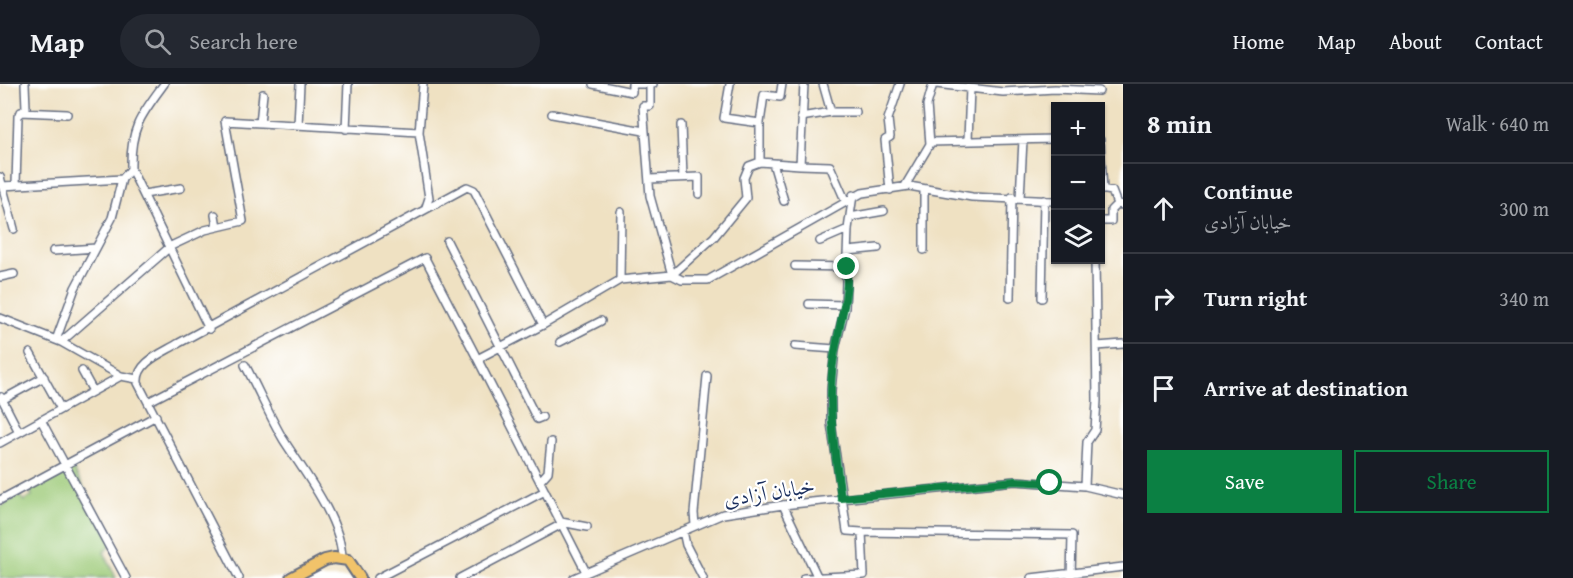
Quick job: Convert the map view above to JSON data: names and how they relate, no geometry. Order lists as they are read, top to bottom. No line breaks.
{"streets":{"street":["خیابان آزادی"]},"page":{"header":"Map","search":"Search here","nav":["Home","Map","About","Contact"],"heading":["8 min","Walk · 640 m"],"map_buttons":["+","−"],"list":[["Continue","خیابان آزادی","300 m"],["Turn right","340 m"],"Arrive at destination"],"buttons":["Save","Share"]}}
